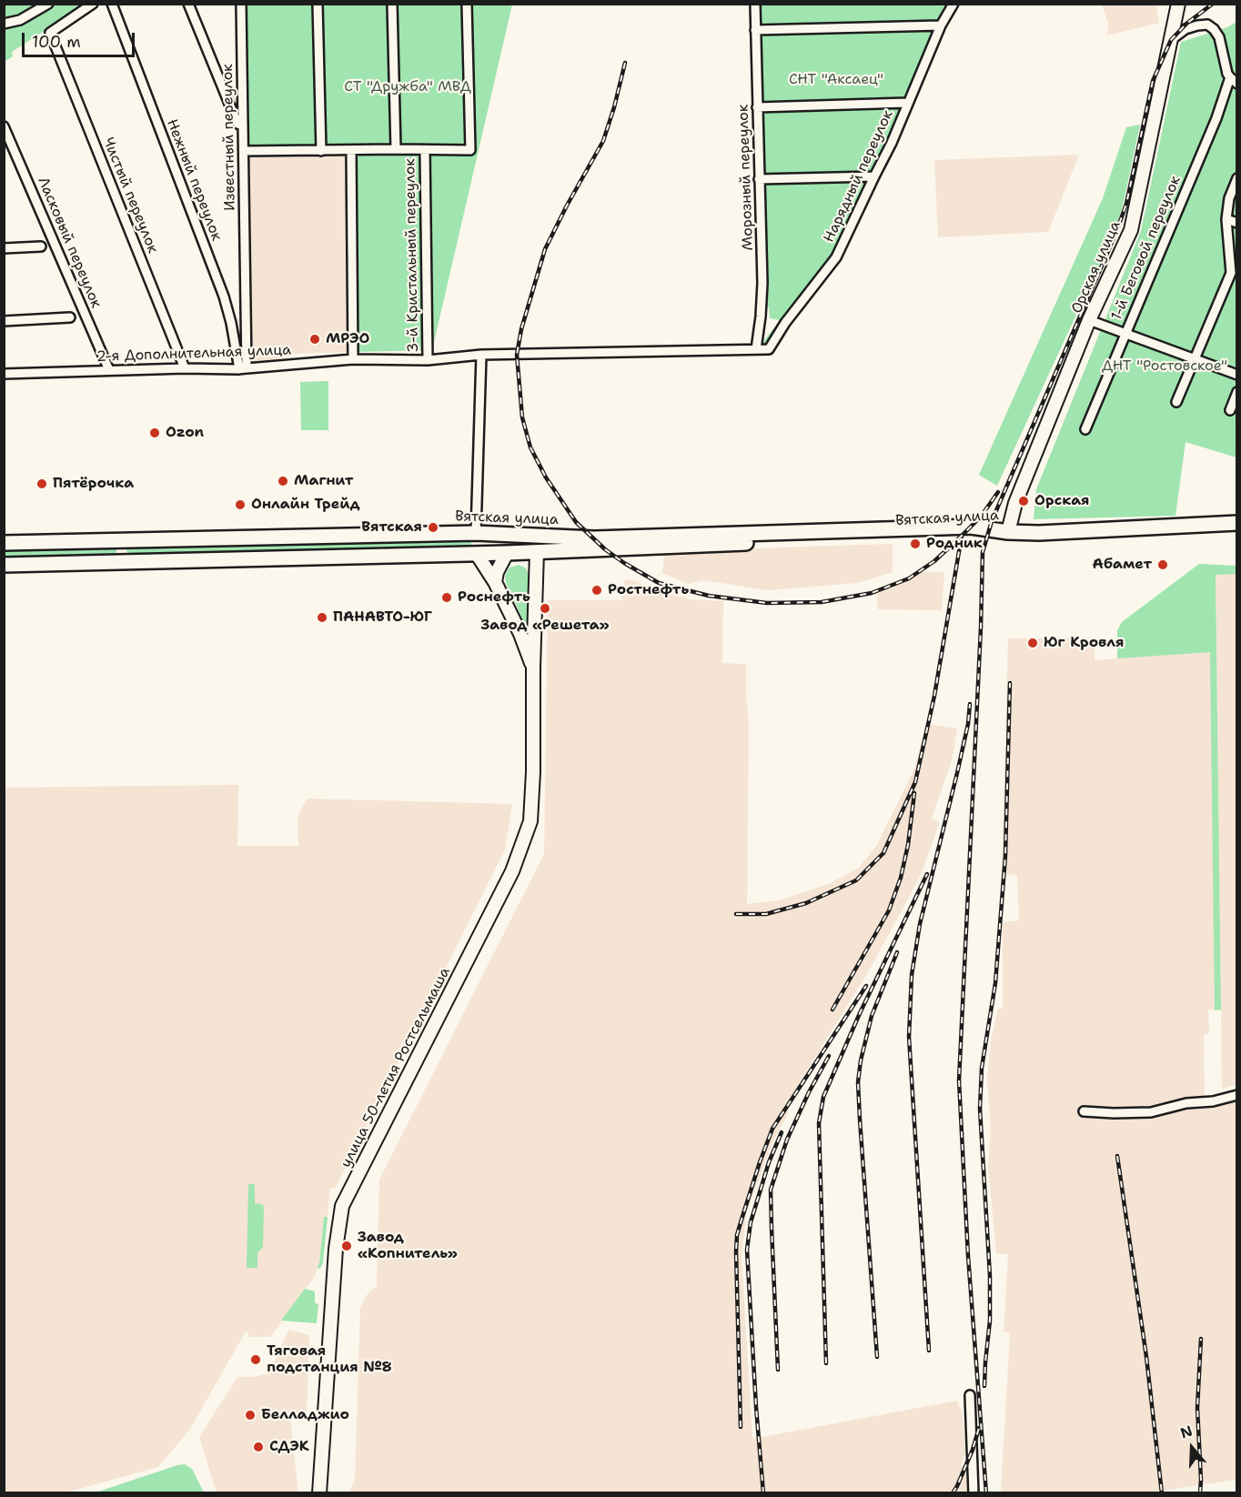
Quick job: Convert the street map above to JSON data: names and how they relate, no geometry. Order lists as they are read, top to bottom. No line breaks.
{"streets":{"main road":["Орская улица","Вятская улица","улица 50-летия Ростсельмаша"],"street":["Известный переулок","Нарядный переулок","Морозный переулок","Нежный переулок","Чистый переулок","Ласковый переулок","1-й Беговой переулок","3-й Кристальный переулок","2-я Дополнительная улица"]},"crossings":[["Известный переулок","Нежный переулок"],["Известный переулок","2-я Дополнительная улица"],["Нарядный переулок","2-я Дополнительная улица"],["Морозный переулок","2-я Дополнительная улица"],["Нежный переулок","2-я Дополнительная улица"],["Чистый переулок","2-я Дополнительная улица"],["Ласковый переулок","2-я Дополнительная улица"],["3-й Кристальный переулок","2-я Дополнительная улица"],["Орская улица","Вятская улица"],["Вятская улица","улица 50-летия Ростсельмаша"]],"parks":["СНТ \"Аксаец\"","СТ \"Дружба\" МВД","ДНТ \"Ростовское\""],"places":["МРЭО","Ozon","Магнит","Пятёрочка","Орская","Онлайн Трейд","Вятская","Родник","Абамет","Ростнефть","Роснефть","Завод «Решета»","ПАНАВТО-ЮГ","Юг Кровля","Завод «Копнитель»","Тяговая подстанция №8","Белладжио","СДЭК"],"scale_bar":"100 m","north":"top"}
